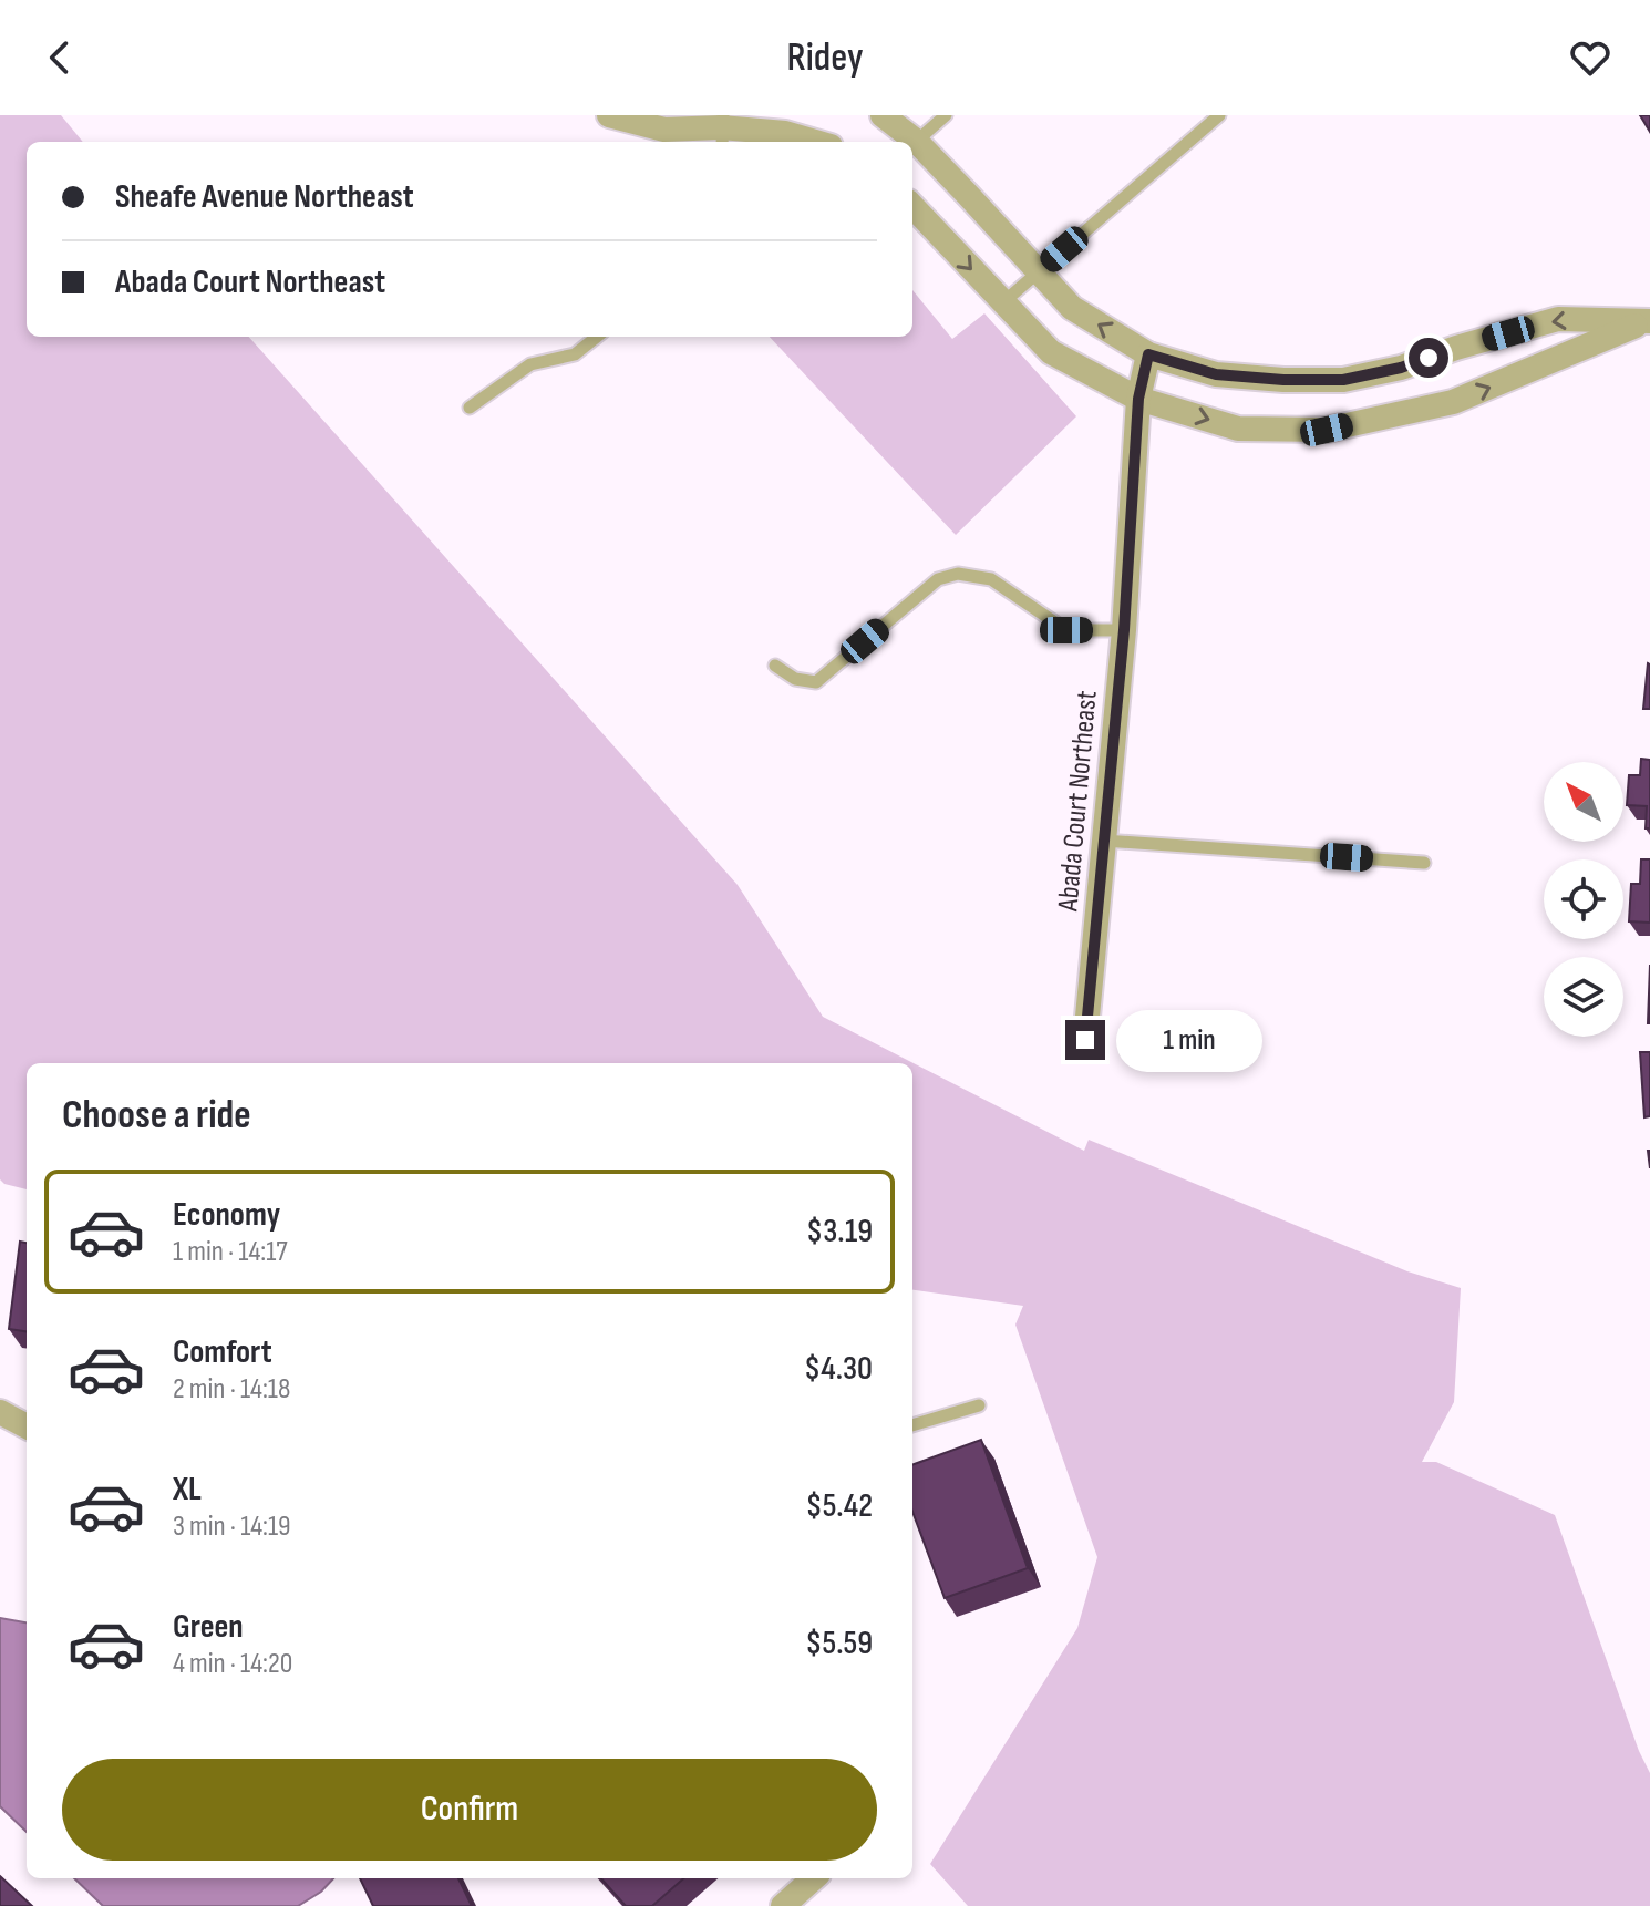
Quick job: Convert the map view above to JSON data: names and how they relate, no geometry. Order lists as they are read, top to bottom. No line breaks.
{"streets":{"street":["Abada Court Northeast"]},"north":"top left","page":{"header":"Ridey","banner":["Sheafe Avenue Northeast","Abada Court Northeast"],"bubble":"1 min","heading":"Choose a ride","list":[{"name":"Economy","note":"1 min · 14:17","value":"$3.19"},{"name":"Comfort","note":"2 min · 14:18","value":"$4.30"},{"name":"XL","note":"3 min · 14:19","value":"$5.42"},{"name":"Green","note":"4 min · 14:20","value":"$5.59"}],"buttons":"Confirm"}}
